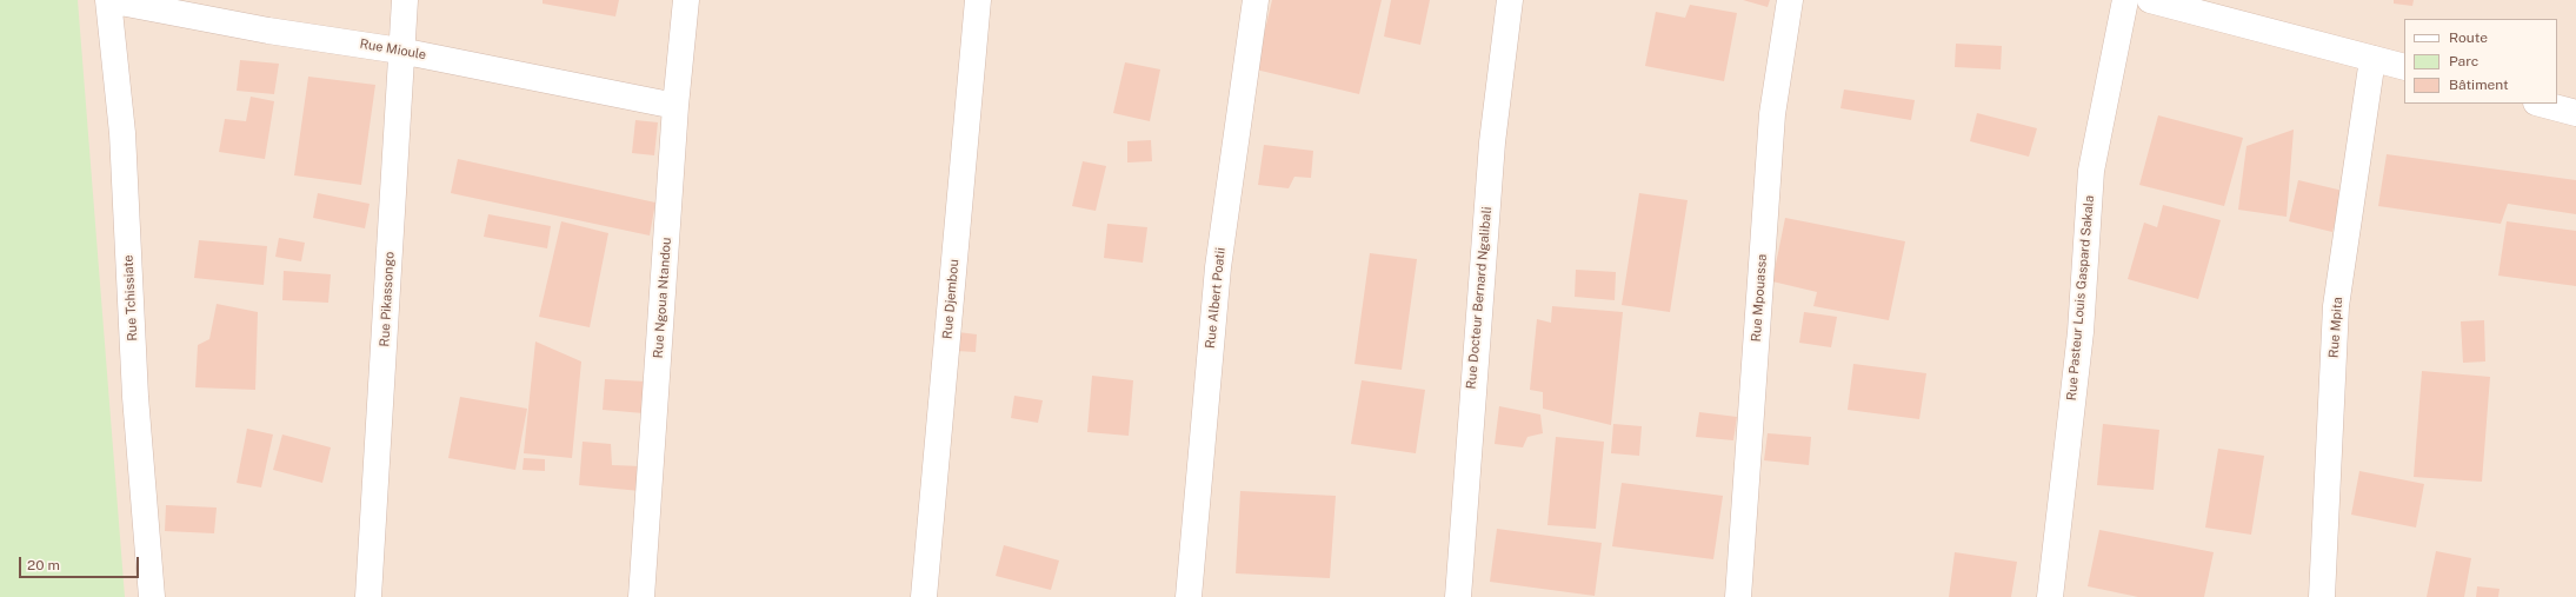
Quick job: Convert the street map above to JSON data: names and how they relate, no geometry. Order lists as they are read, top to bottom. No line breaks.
{"streets":{"street":["Rue Mioule","Rue Tchissiate","Rue Ngoua Ntandou","Rue Albert Poatii","Rue Docteur Bernard Ngalibali","Rue Mpouassa","Rue Pasteur Louis Gaspard Sakala","Rue Pikassongo","Rue Djembou","Rue Mpita"]},"crossings":[["Rue Mioule","Rue Tchissiate"],["Rue Mioule","Rue Ngoua Ntandou"],["Rue Mioule","Rue Pikassongo"]],"legend":["Route","Parc","Bâtiment"],"scale_bar":"20 m"}
